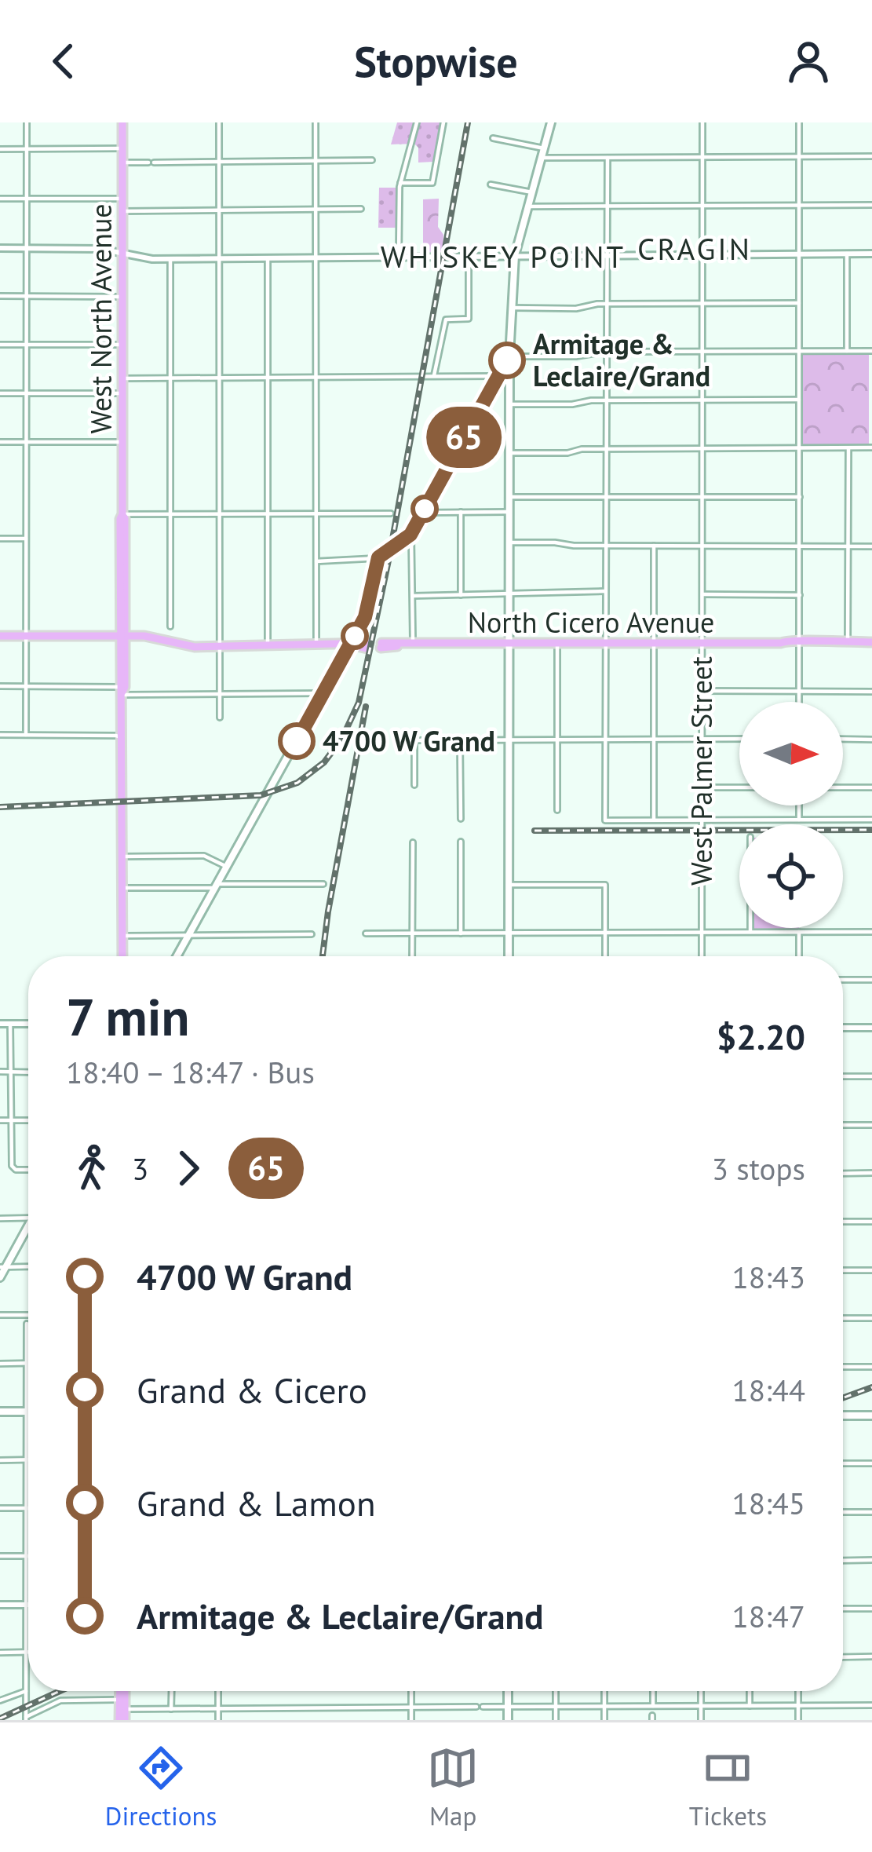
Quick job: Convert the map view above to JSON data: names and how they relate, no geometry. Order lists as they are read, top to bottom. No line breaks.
{"streets":{"main road":["West North Avenue","North Cicero Avenue"],"street":["West Palmer Street"]},"crossings":[["North Cicero Avenue","West Palmer Street"]],"districts":["CRAGIN","WHISKEY POINT"],"places":["Armitage & Leclaire/Grand","4700 W Grand"],"lines":["bus line 65"],"north":"right","page":{"header":"Stopwise","on_map":"65","heading":["7 min","18:40 – 18:47 · Bus","$2.20"],"legs":["3","65","3 stops"],"list":[{"name":"4700 W Grand","value":"18:43"},{"name":"Grand & Cicero","value":"18:44"},{"name":"Grand & Lamon","value":"18:45"},{"name":"Armitage & Leclaire/Grand","value":"18:47"}],"tabs":["Directions","Map","Tickets"]}}
